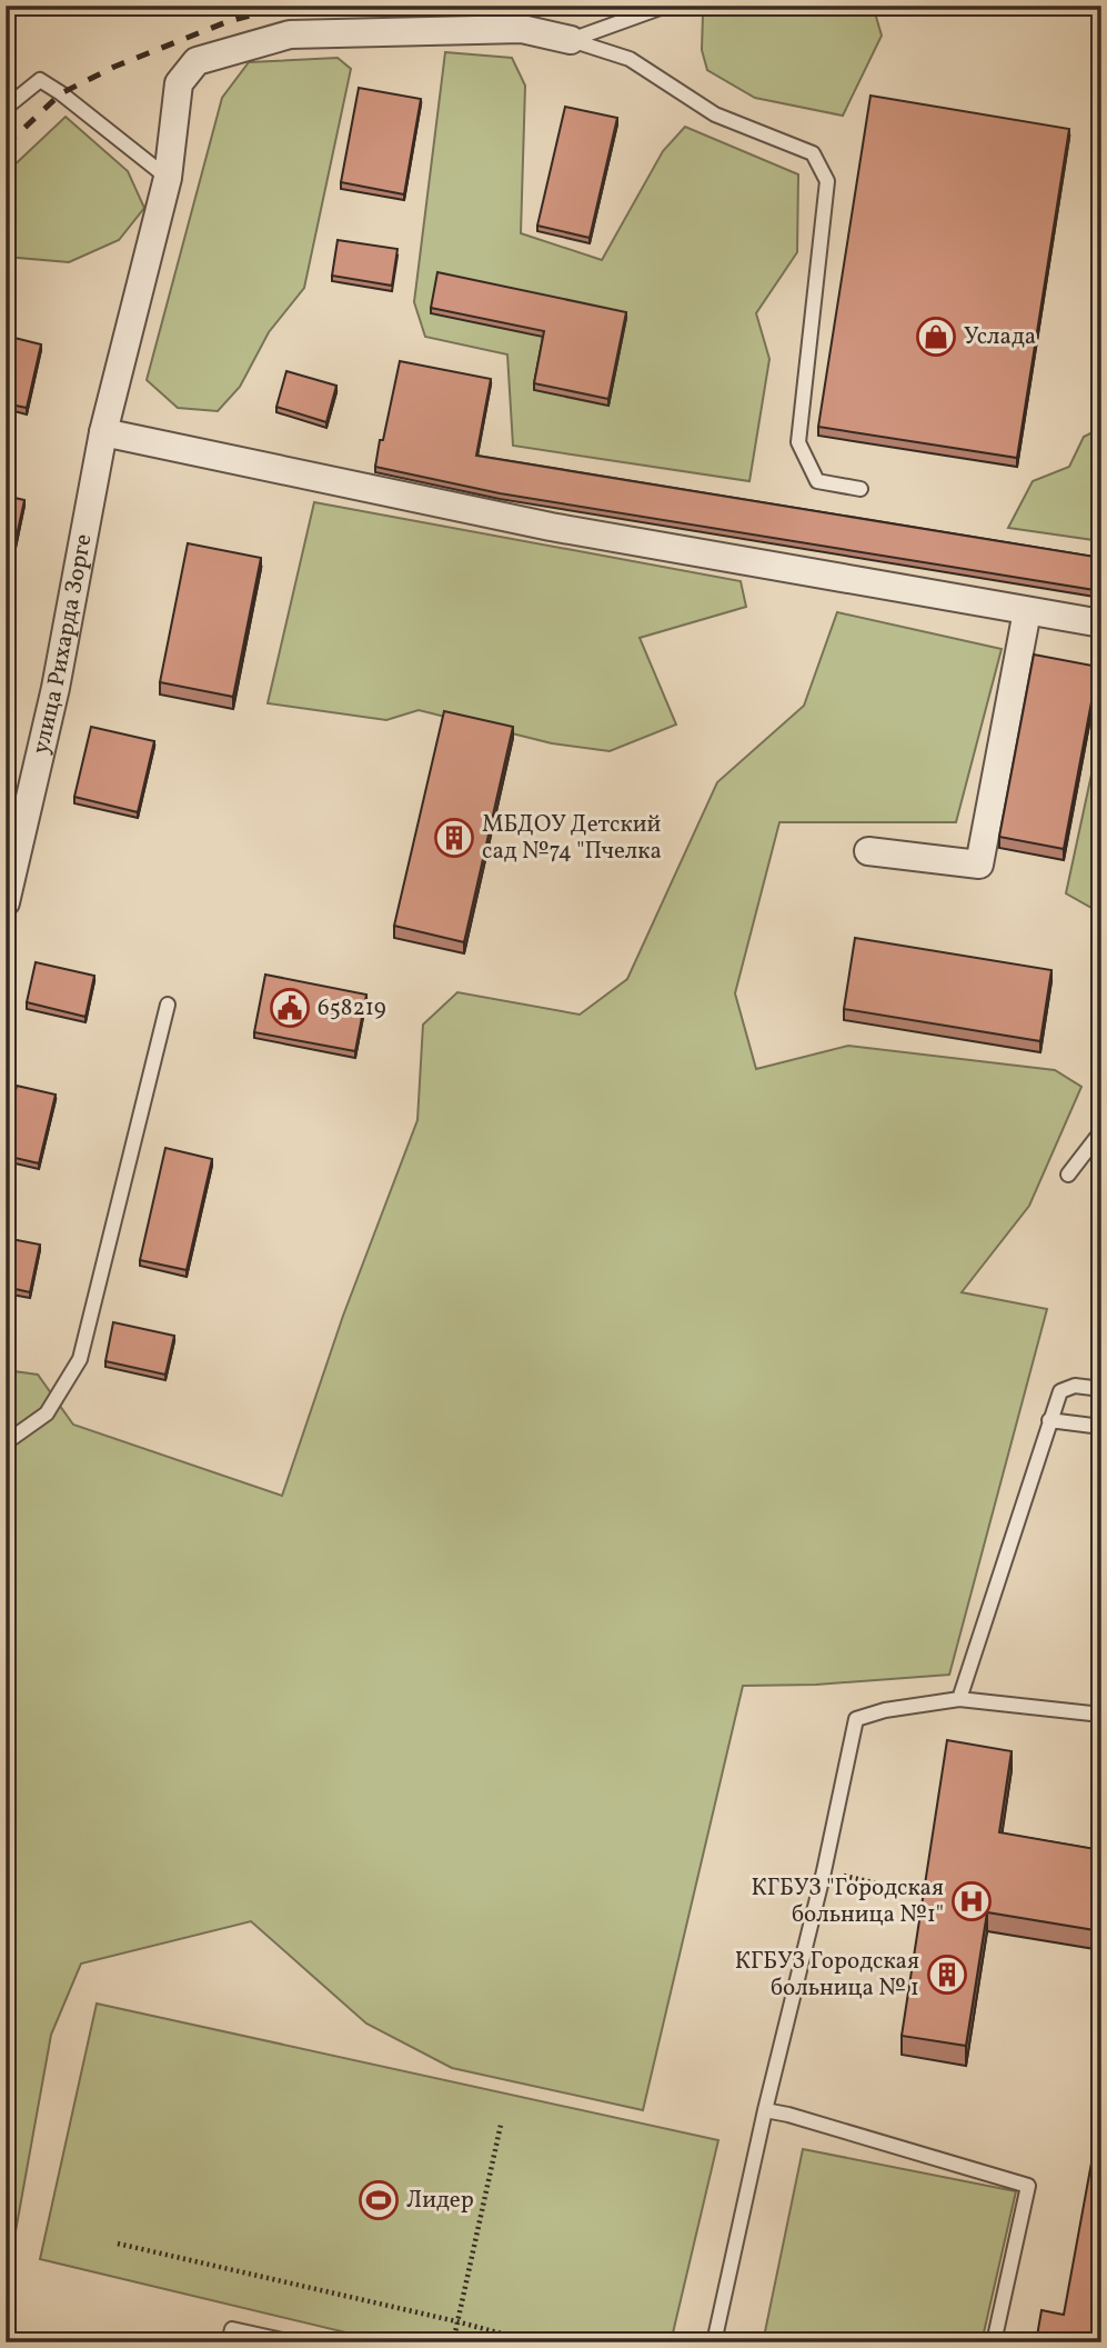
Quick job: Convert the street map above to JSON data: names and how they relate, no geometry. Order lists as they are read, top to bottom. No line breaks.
{"streets":{"street":["улица Рихарда Зорге"]},"places":{"shop":["Услада"],"building":["МБДОУ Детский сад №74 \"Пчелка","КГБУЗ Городская больница № 1"],"public building":["658219"],"hospital":["КГБУЗ \"Городская больница №1\""],"sports":["Лидер"]}}
